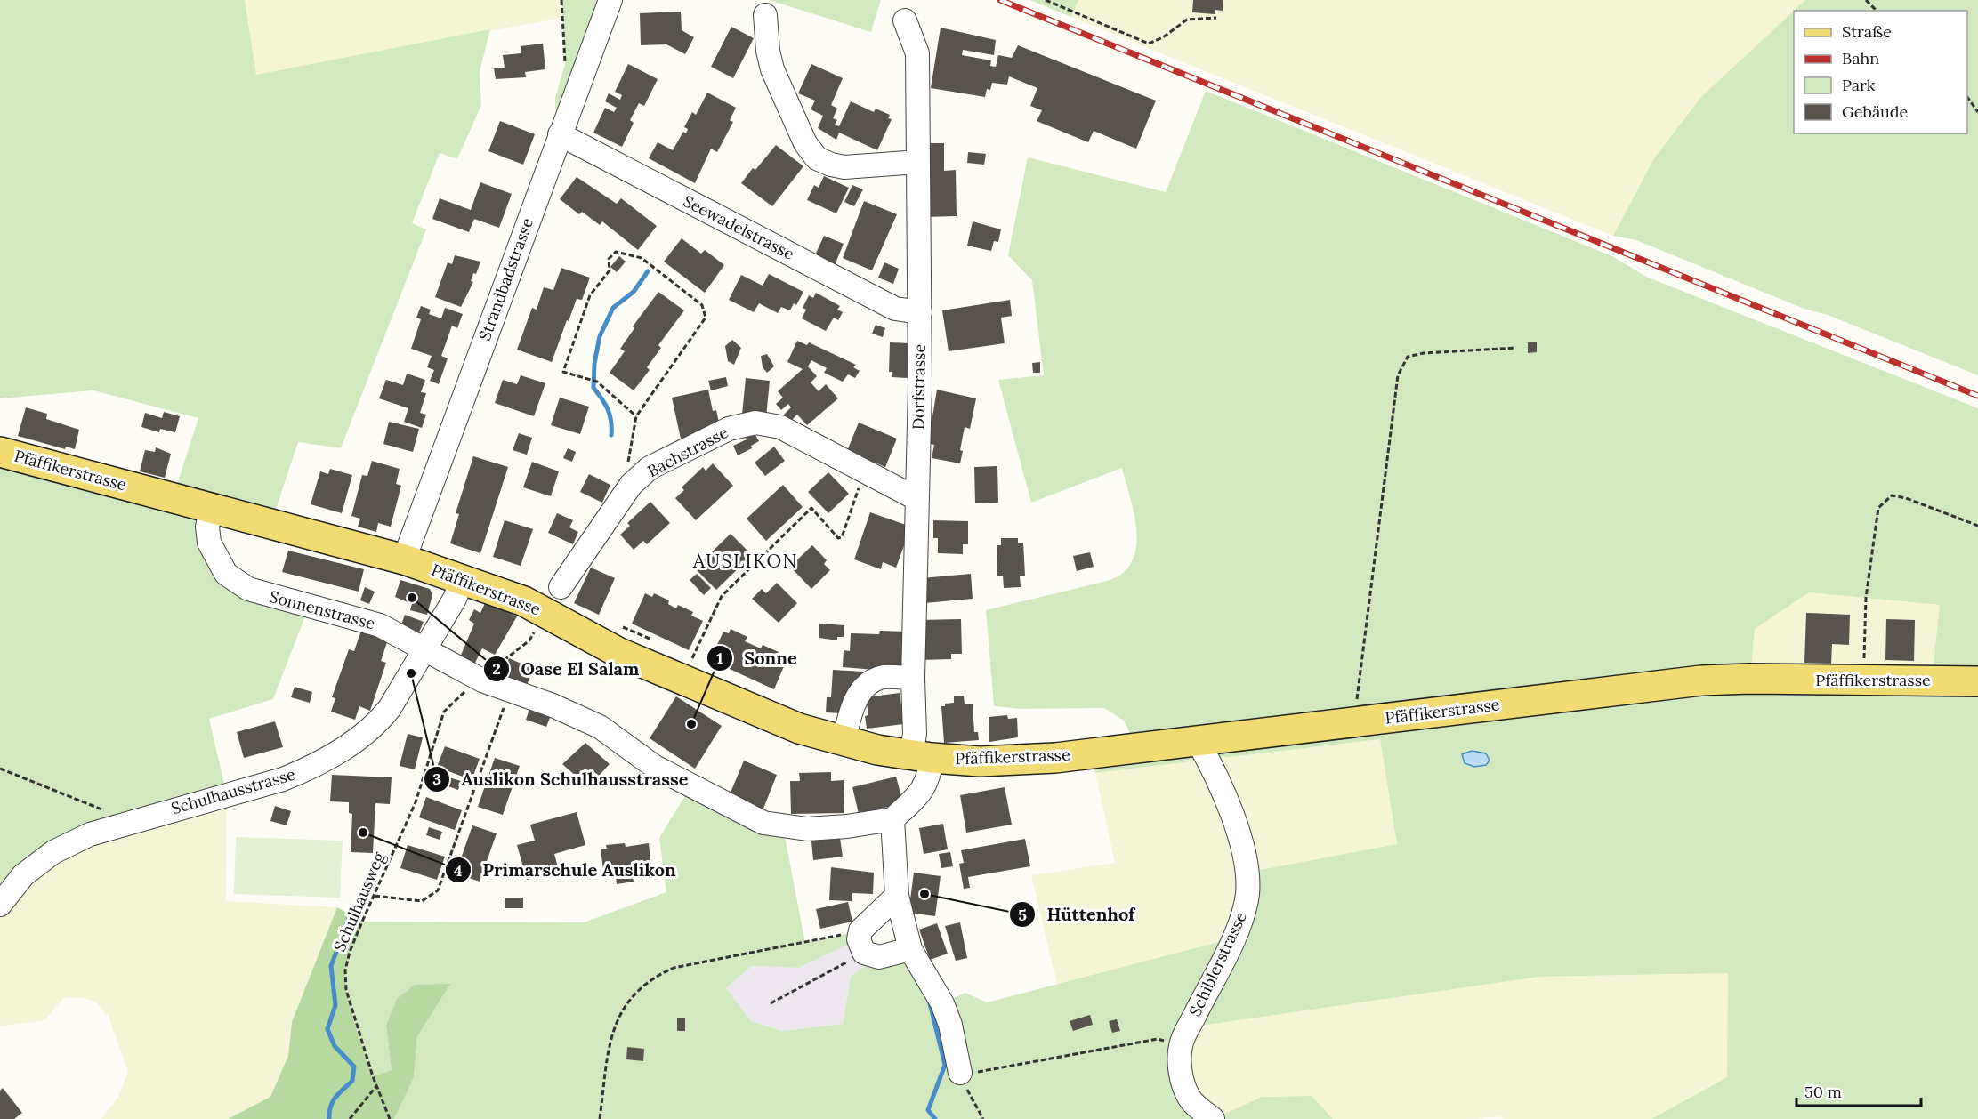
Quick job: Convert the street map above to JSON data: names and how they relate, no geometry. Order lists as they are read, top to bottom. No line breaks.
{"streets":{"main road":["Pfäffikerstrasse"],"street":["Seewadelstrasse","Strandbadstrasse","Dorfstrasse","Bachstrasse","Sonnenstrasse","Schulhausstrasse","Schiblerstrasse"],"path":["Schulhausweg"]},"crossings":[["Seewadelstrasse","Strandbadstrasse"],["Seewadelstrasse","Dorfstrasse"],["Strandbadstrasse","Pfäffikerstrasse"],["Dorfstrasse","Bachstrasse"],["Dorfstrasse","Pfäffikerstrasse"],["Dorfstrasse","Sonnenstrasse"],["Pfäffikerstrasse","Sonnenstrasse"],["Pfäffikerstrasse","Schulhausstrasse"],["Pfäffikerstrasse","Schulhausweg"],["Pfäffikerstrasse","Schiblerstrasse"],["Sonnenstrasse","Schulhausstrasse"],["Sonnenstrasse","Schulhausweg"]],"districts":["AUSLIKON"],"places":["Oase El Salam","Auslikon Schulhausstrasse","Sonne","Primarschule Auslikon","Hüttenhof"],"legend":["Straße","Bahn","Park","Gebäude"],"scale_bar":"50 m"}
